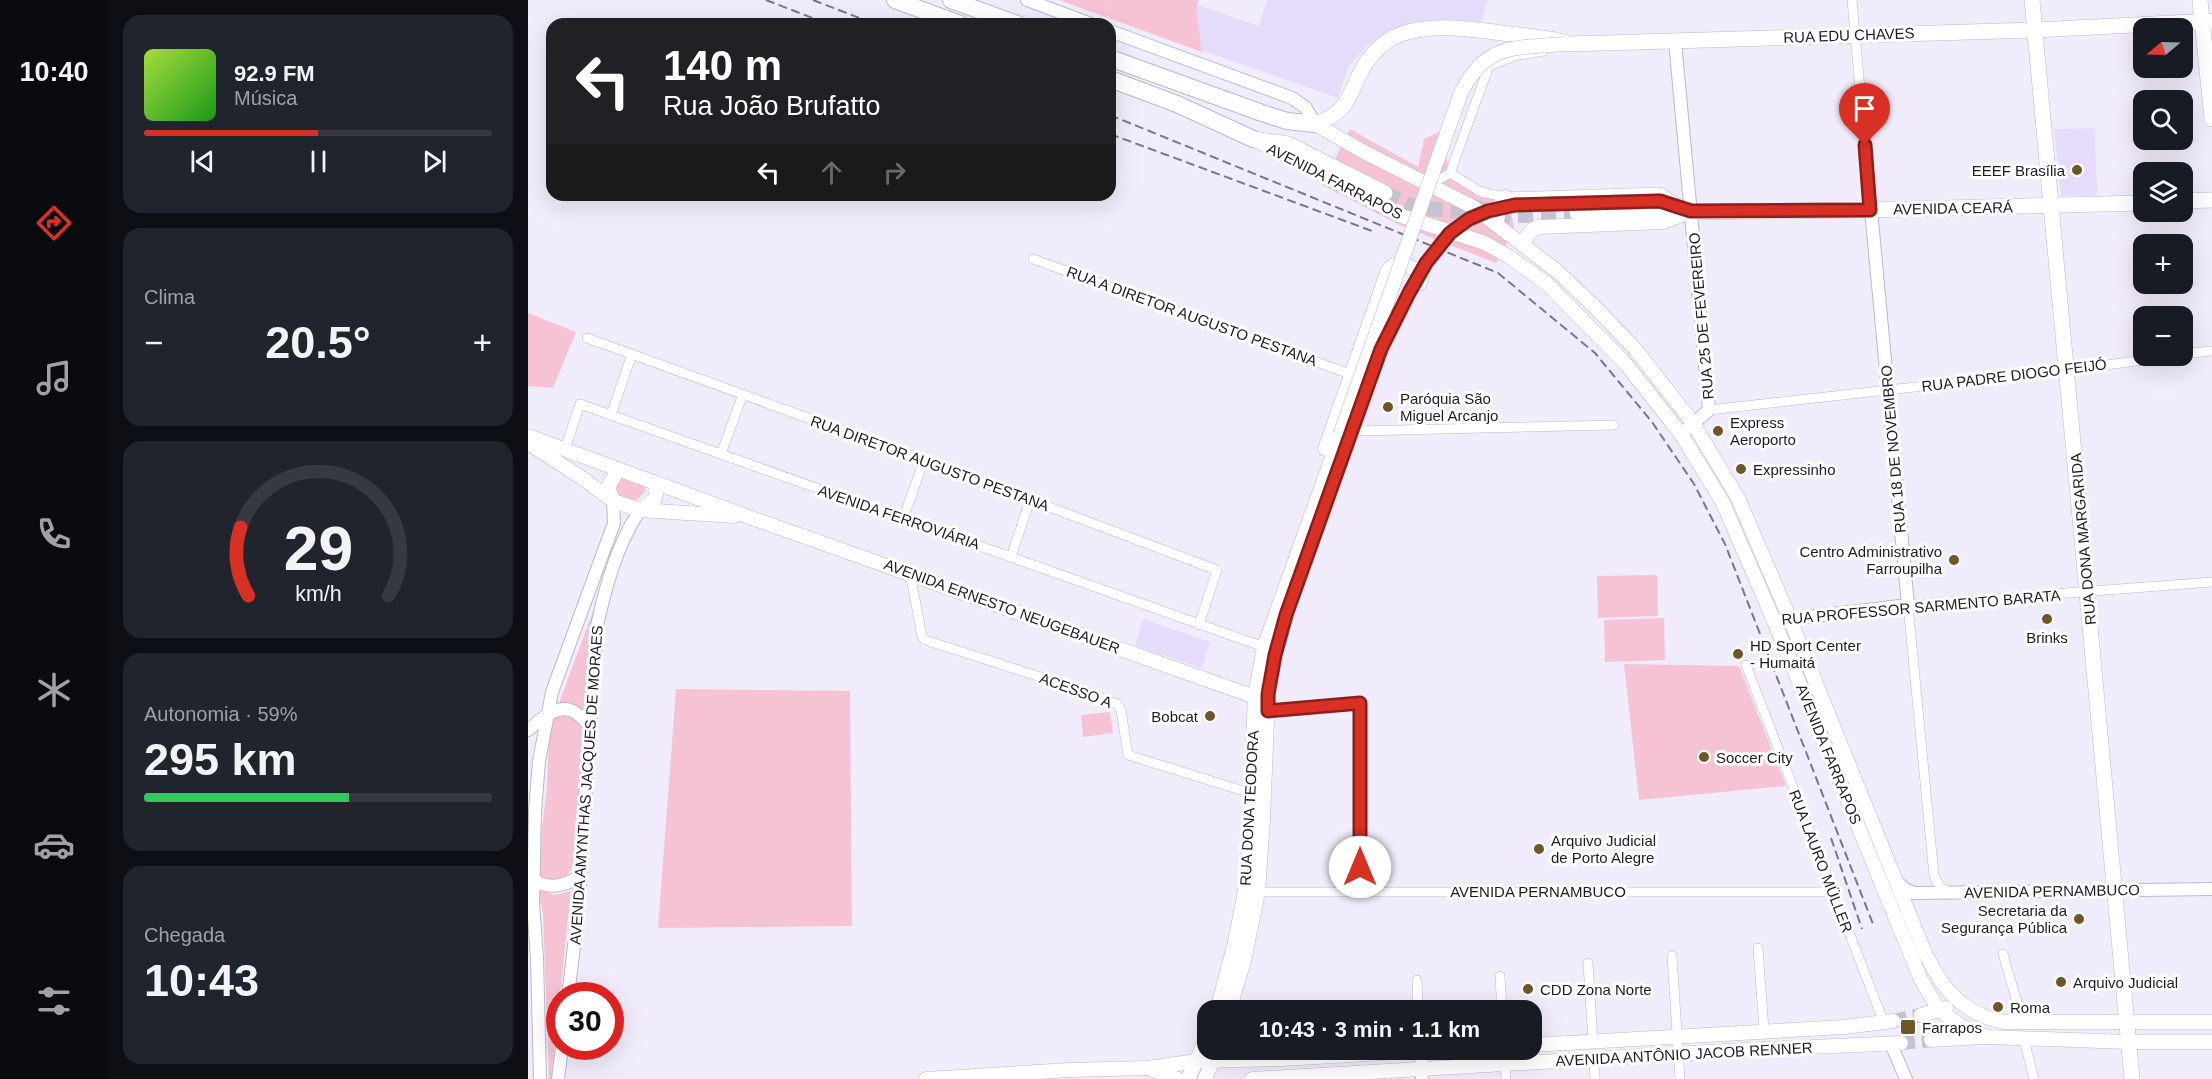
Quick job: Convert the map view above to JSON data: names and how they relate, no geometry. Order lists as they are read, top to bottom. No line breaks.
{"streets":{"main road":["RUA EDU CHAVES","AVENIDA FARRAPOS","AVENIDA CEARÁ","RUA DONA MARGARIDA","AVENIDA ERNESTO NEUGEBAUER","RUA DONA TEODORA","AVENIDA ANTÔNIO JACOB RENNER"],"street":["RUA A DIRETOR AUGUSTO PESTANA","RUA 25 DE FEVEREIRO","RUA PADRE DIOGO FEIJÓ","RUA 18 DE NOVEMBRO","RUA DIRETOR AUGUSTO PESTANA","AVENIDA FERROVIÁRIA","RUA PROFESSOR SARMENTO BARATA","ACESSO A","AVENIDA AMYNTHAS JACQUES DE MORAES","RUA LAURO MÜLLER","AVENIDA PERNAMBUCO"]},"crossings":[["RUA EDU CHAVES","RUA 25 DE FEVEREIRO"],["RUA EDU CHAVES","RUA 18 DE NOVEMBRO"],["RUA EDU CHAVES","RUA DONA MARGARIDA"],["AVENIDA FARRAPOS","AVENIDA CEARÁ"],["AVENIDA FARRAPOS","RUA 25 DE FEVEREIRO"],["AVENIDA FARRAPOS","RUA DONA MARGARIDA"],["AVENIDA FARRAPOS","RUA PROFESSOR SARMENTO BARATA"],["AVENIDA FARRAPOS","AVENIDA PERNAMBUCO"],["AVENIDA CEARÁ","RUA 25 DE FEVEREIRO"],["AVENIDA CEARÁ","RUA 18 DE NOVEMBRO"],["AVENIDA CEARÁ","RUA DONA MARGARIDA"],["RUA 25 DE FEVEREIRO","RUA PADRE DIOGO FEIJÓ"],["RUA PADRE DIOGO FEIJÓ","RUA 18 DE NOVEMBRO"],["RUA PADRE DIOGO FEIJÓ","RUA DONA MARGARIDA"],["RUA 18 DE NOVEMBRO","RUA PROFESSOR SARMENTO BARATA"],["RUA 18 DE NOVEMBRO","AVENIDA PERNAMBUCO"],["RUA DIRETOR AUGUSTO PESTANA","AVENIDA FERROVIÁRIA"],["AVENIDA FERROVIÁRIA","AVENIDA ERNESTO NEUGEBAUER"],["AVENIDA FERROVIÁRIA","RUA DONA TEODORA"],["RUA DONA MARGARIDA","RUA PROFESSOR SARMENTO BARATA"],["RUA DONA MARGARIDA","AVENIDA PERNAMBUCO"],["AVENIDA ERNESTO NEUGEBAUER","ACESSO A"],["AVENIDA ERNESTO NEUGEBAUER","AVENIDA AMYNTHAS JACQUES DE MORAES"],["AVENIDA ERNESTO NEUGEBAUER","RUA DONA TEODORA"],["ACESSO A","RUA DONA TEODORA"],["RUA DONA TEODORA","AVENIDA PERNAMBUCO"],["RUA LAURO MÜLLER","AVENIDA PERNAMBUCO"],["RUA LAURO MÜLLER","AVENIDA ANTÔNIO JACOB RENNER"]],"places":{"other":["EEEF Brasília","Paróquia São Miguel Arcanjo","Express Aeroporto","Expressinho","Centro Administrativo Farroupilha","Brinks","HD Sport Center - Humaitá","Bobcat","Soccer City","Arquivo Judicial de Porto Alegre","Secretaria da Segurança Pública","Arquivo Judicial","CDD Zona Norte","Roma"],"transit":["Farrapos"]},"north":"left","page":{"tabs":"10:40","map_buttons":["+","−"],"turn":["140 m","Rua João Brufatto"],"song":["92.9 FM","Música"],"tile":["Clima",["Autonomia · 59%","295 km"],["Chegada","10:43"]],"heat":["−","20.5°","+"],"limit":"30","trip":"10:43 · 3 min · 1.1 km","gauge":["29","km/h"]}}
